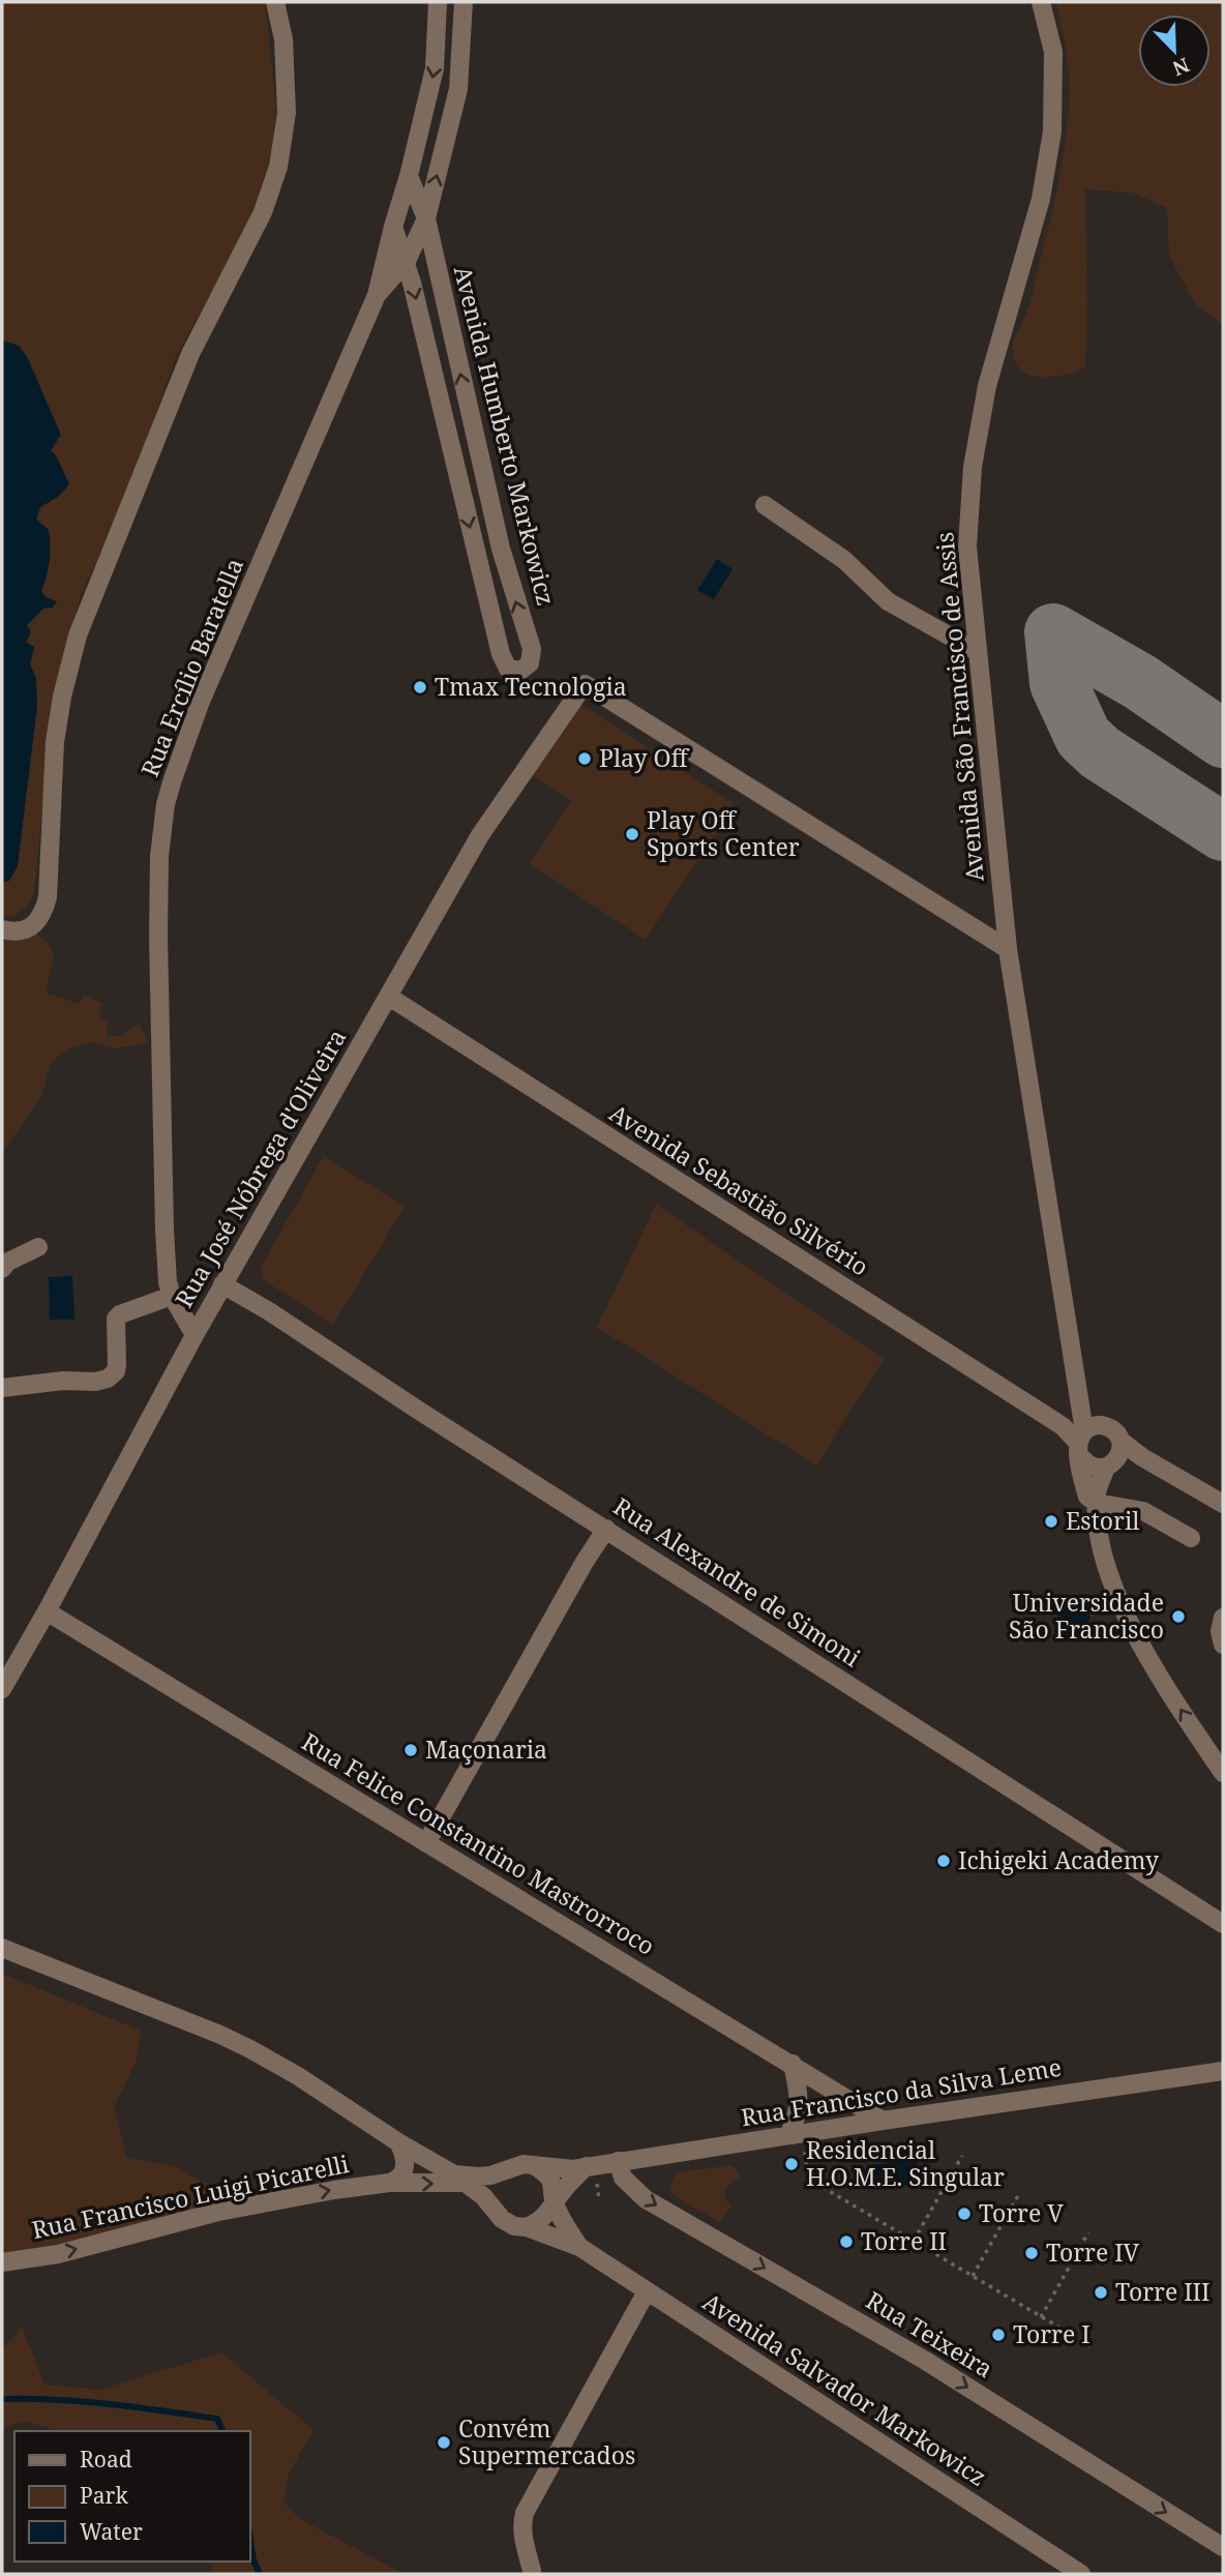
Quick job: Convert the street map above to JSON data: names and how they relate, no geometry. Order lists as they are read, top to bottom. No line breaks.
{"streets":{"street":["Avenida Humberto Markowicz","Rua Ercílio Baratella","Avenida São Francisco de Assis","Rua José Nóbrega d'Oliveira","Avenida Sebastião Silvério","Rua Alexandre de Simoni","Rua Felice Constantino Mastrorroco","Rua Francisco da Silva Leme","Rua Francisco Luigi Picarelli","Rua Teixeira","Avenida Salvador Markowicz"]},"crossings":[["Rua Ercílio Baratella","Rua José Nóbrega d'Oliveira"],["Avenida São Francisco de Assis","Rua José Nóbrega d'Oliveira"],["Avenida São Francisco de Assis","Avenida Sebastião Silvério"],["Rua José Nóbrega d'Oliveira","Avenida Sebastião Silvério"],["Rua José Nóbrega d'Oliveira","Rua Alexandre de Simoni"],["Rua José Nóbrega d'Oliveira","Rua Felice Constantino Mastrorroco"],["Rua Felice Constantino Mastrorroco","Rua Francisco da Silva Leme"],["Rua Francisco da Silva Leme","Rua Francisco Luigi Picarelli"],["Rua Francisco da Silva Leme","Rua Teixeira"]],"one_way":["Rua Francisco Luigi Picarelli","Rua Teixeira"],"places":["Tmax Tecnologia","Play Off","Play Off Sports Center","Estoril","Universidade São Francisco","Maçonaria","Ichigeki Academy","Residencial H.O.M.E. Singular","Torre V","Torre II","Torre IV","Torre III","Torre I","Convém Supermercados"],"legend":["Road","Park","Water"],"north":"bottom right"}
